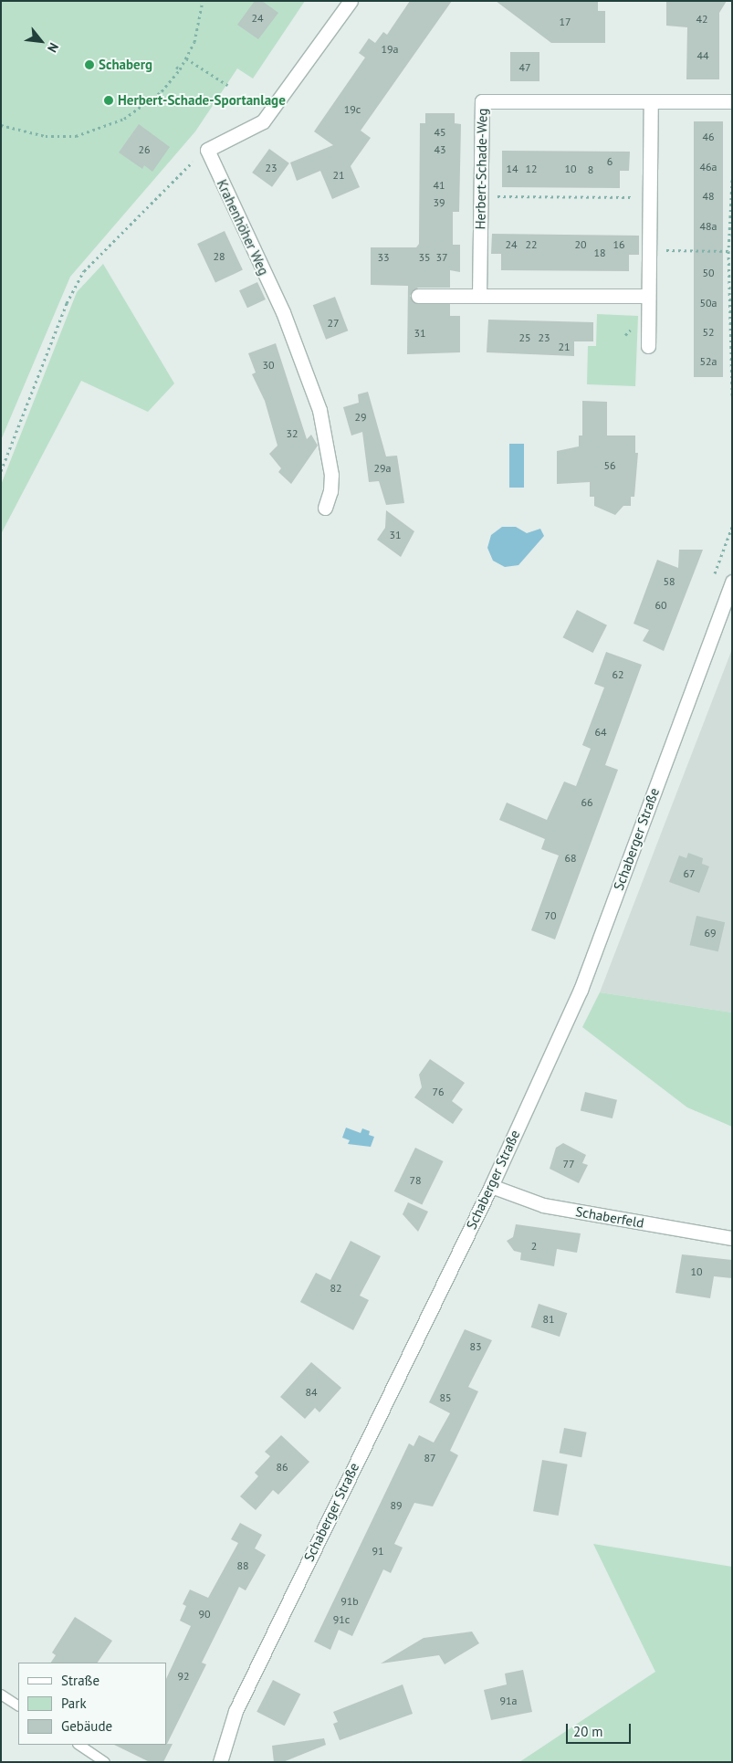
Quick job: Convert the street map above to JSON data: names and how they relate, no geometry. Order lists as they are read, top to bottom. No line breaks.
{"streets":{"street":["Herbert-Schade-Weg","Krahenhöher Weg","Schaberger Straße","Schaberfeld"]},"crossings":[["Schaberger Straße","Schaberfeld"]],"places":["Schaberg","Herbert-Schade-Sportanlage"],"house_numbers":["24","42","17","19a","44","47","19c","45","46","26","43","6","46a","23","14","12","10","8","21","41","48","39","48a","24","22","20","16","18","28","33","35","37","50","50a","27","52","31","25","23","21","52a","30","29","32","56","29a","31","58","60","62","64","66","68","67","70","69","76","77","78","2","10","82","81","83","84","85","87","86","89","91","88","91b","90","91c","92","91a"],"legend":["Straße","Park","Gebäude"],"scale_bar":"20 m","north":"bottom right"}
